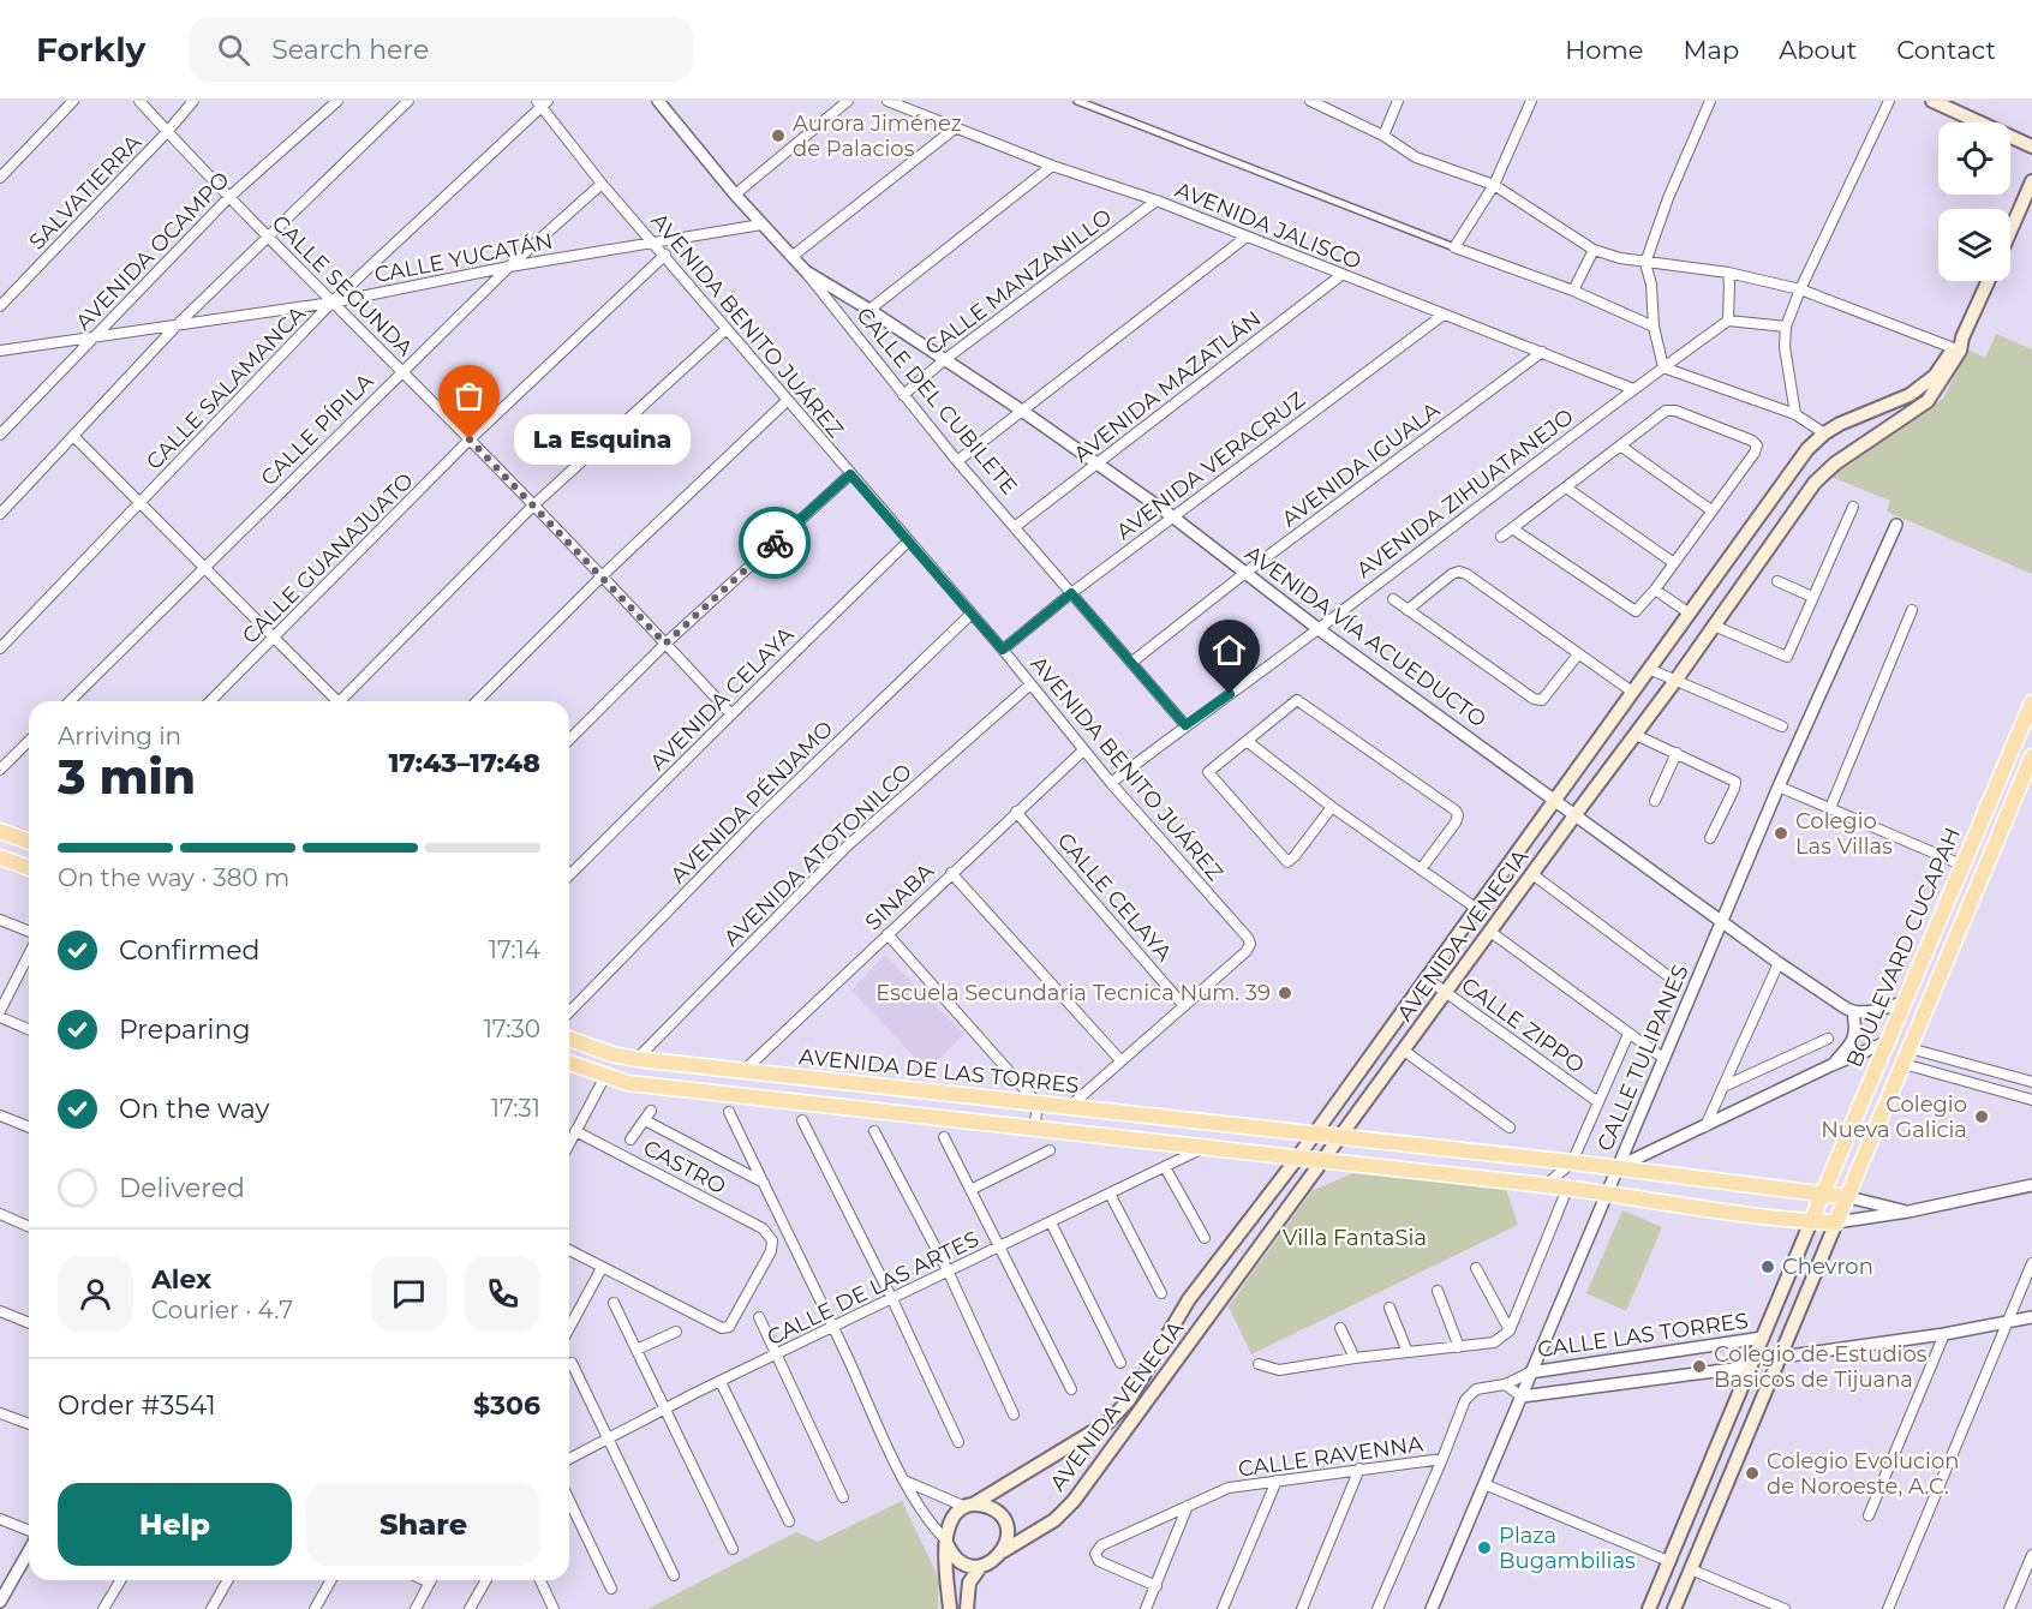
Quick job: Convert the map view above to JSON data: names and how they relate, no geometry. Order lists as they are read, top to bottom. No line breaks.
{"streets":{"main road":["AVENIDA VENECIA","BOULEVARD CUCAPAH","AVENIDA DE LAS TORRES"],"street":["SALVATIERRA","AVENIDA JALISCO","AVENIDA OCAMPO","CALLE YUCATÁN","CALLE MANZANILLO","CALLE SEGUNDA","AVENIDA BENITO JUÁREZ","AVENIDA MAZATLÁN","CALLE SALAMANCA","CALLE DEL CUBILETE","CALLE PÍPILA","AVENIDA IGUALA","AVENIDA VERACRUZ","AVENIDA ZIHUATANEJO","CALLE GUANAJUATO","AVENIDA VÍA ACUEDUCTO","AVENIDA CELAYA","AVENIDA PÉNJAMO","AVENIDA ATOTONILCO","SINABA","CALLE CELAYA","CALLE ZIPPO","CALLE TULIPANES","CASTRO","CALLE DE LAS ARTES","CALLE LAS TORRES","CALLE RAVENNA"]},"crossings":[["SALVATIERRA","CALLE SEGUNDA"],["AVENIDA JALISCO","CALLE MANZANILLO"],["AVENIDA JALISCO","AVENIDA MAZATLÁN"],["AVENIDA JALISCO","AVENIDA IGUALA"],["AVENIDA JALISCO","AVENIDA VERACRUZ"],["AVENIDA JALISCO","AVENIDA ZIHUATANEJO"],["AVENIDA OCAMPO","CALLE YUCATÁN"],["AVENIDA OCAMPO","CALLE SEGUNDA"],["CALLE YUCATÁN","CALLE SEGUNDA"],["CALLE YUCATÁN","AVENIDA BENITO JUÁREZ"],["CALLE YUCATÁN","CALLE SALAMANCA"],["CALLE YUCATÁN","CALLE DEL CUBILETE"],["CALLE YUCATÁN","CALLE PÍPILA"],["CALLE MANZANILLO","CALLE DEL CUBILETE"],["CALLE MANZANILLO","AVENIDA VÍA ACUEDUCTO"],["CALLE SEGUNDA","CALLE SALAMANCA"],["CALLE SEGUNDA","CALLE PÍPILA"],["CALLE SEGUNDA","CALLE GUANAJUATO"],["CALLE SEGUNDA","AVENIDA CELAYA"],["AVENIDA BENITO JUÁREZ","CALLE SALAMANCA"],["AVENIDA BENITO JUÁREZ","CALLE PÍPILA"],["AVENIDA BENITO JUÁREZ","AVENIDA VERACRUZ"],["AVENIDA BENITO JUÁREZ","AVENIDA ZIHUATANEJO"],["AVENIDA BENITO JUÁREZ","CALLE GUANAJUATO"],["AVENIDA BENITO JUÁREZ","AVENIDA CELAYA"],["AVENIDA BENITO JUÁREZ","AVENIDA PÉNJAMO"],["AVENIDA BENITO JUÁREZ","AVENIDA ATOTONILCO"],["AVENIDA BENITO JUÁREZ","SINABA"],["AVENIDA BENITO JUÁREZ","CALLE CELAYA"],["AVENIDA BENITO JUÁREZ","AVENIDA DE LAS TORRES"],["AVENIDA MAZATLÁN","CALLE DEL CUBILETE"],["AVENIDA MAZATLÁN","AVENIDA VÍA ACUEDUCTO"],["CALLE DEL CUBILETE","AVENIDA IGUALA"],["CALLE DEL CUBILETE","AVENIDA VERACRUZ"],["CALLE DEL CUBILETE","AVENIDA ZIHUATANEJO"],["CALLE DEL CUBILETE","AVENIDA VÍA ACUEDUCTO"],["AVENIDA IGUALA","AVENIDA VÍA ACUEDUCTO"],["AVENIDA VERACRUZ","AVENIDA VÍA ACUEDUCTO"],["AVENIDA ZIHUATANEJO","AVENIDA VÍA ACUEDUCTO"],["AVENIDA VÍA ACUEDUCTO","AVENIDA VENECIA"],["AVENIDA VÍA ACUEDUCTO","CALLE TULIPANES"],["AVENIDA ATOTONILCO","AVENIDA DE LAS TORRES"],["SINABA","CALLE CELAYA"],["SINABA","AVENIDA DE LAS TORRES"],["AVENIDA VENECIA","CALLE ZIPPO"],["AVENIDA VENECIA","AVENIDA DE LAS TORRES"],["BOULEVARD CUCAPAH","AVENIDA DE LAS TORRES"],["BOULEVARD CUCAPAH","CALLE LAS TORRES"],["CALLE TULIPANES","AVENIDA DE LAS TORRES"],["CALLE TULIPANES","CALLE LAS TORRES"]],"parks":["Villa FantaSia"],"places":["Aurora Jiménez de Palacios","La Esquina","Colegio Las Villas","Escuela Secundaria Tecnica Num. 39","Colegio Nueva Galicia","Chevron","Colegio de Estudios Basicos de Tijuana","Colegio Evolucion de Noroeste, A.C.","Plaza Bugambilias"],"page":{"header":"Forkly","search":"Search here","nav":["Home","Map","About","Contact"],"bubble":"La Esquina","heading":["3 min","Arriving in","17:43–17:48"],"panel":["Alex","Courier · 4.7","Order #3541","$306"],"bar":"On the way · 380 m","list":[["Confirmed","17:14"],["Preparing","17:30"],["On the way","17:31"],"Delivered"],"buttons":["Help","Share"]}}
